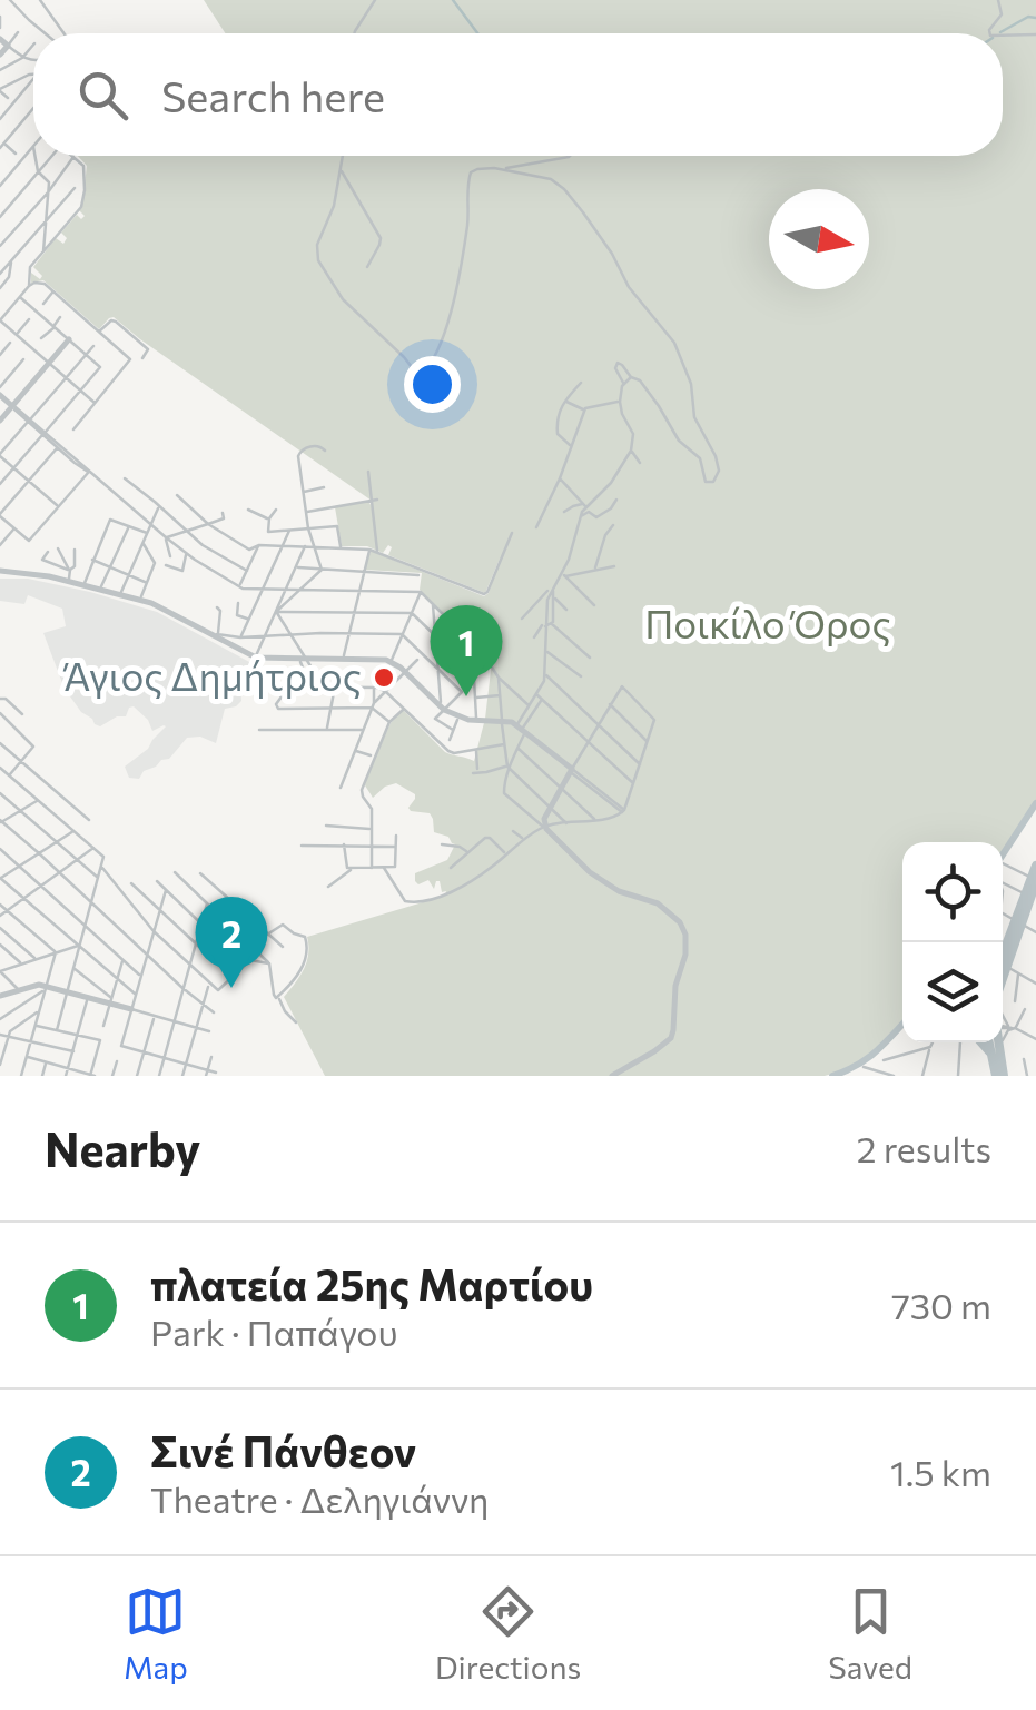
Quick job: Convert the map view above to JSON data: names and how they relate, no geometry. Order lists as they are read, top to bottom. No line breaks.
{"parks":["Ποικίλο Όρος"],"places":["Άγιος Δημήτριος"],"north":"right","page":{"search":"Search here","pins":["1","2"],"heading":["Nearby","2 results"],"list":[{"mark":"1","name":"πλατεία 25ης Μαρτίου","note":"Park · Παπάγου","value":"730 m"},{"mark":"2","name":"Σινέ Πάνθεον","note":"Theatre · Δεληγιάννη","value":"1.5 km"}],"nav":["Map","Directions","Saved"]}}
